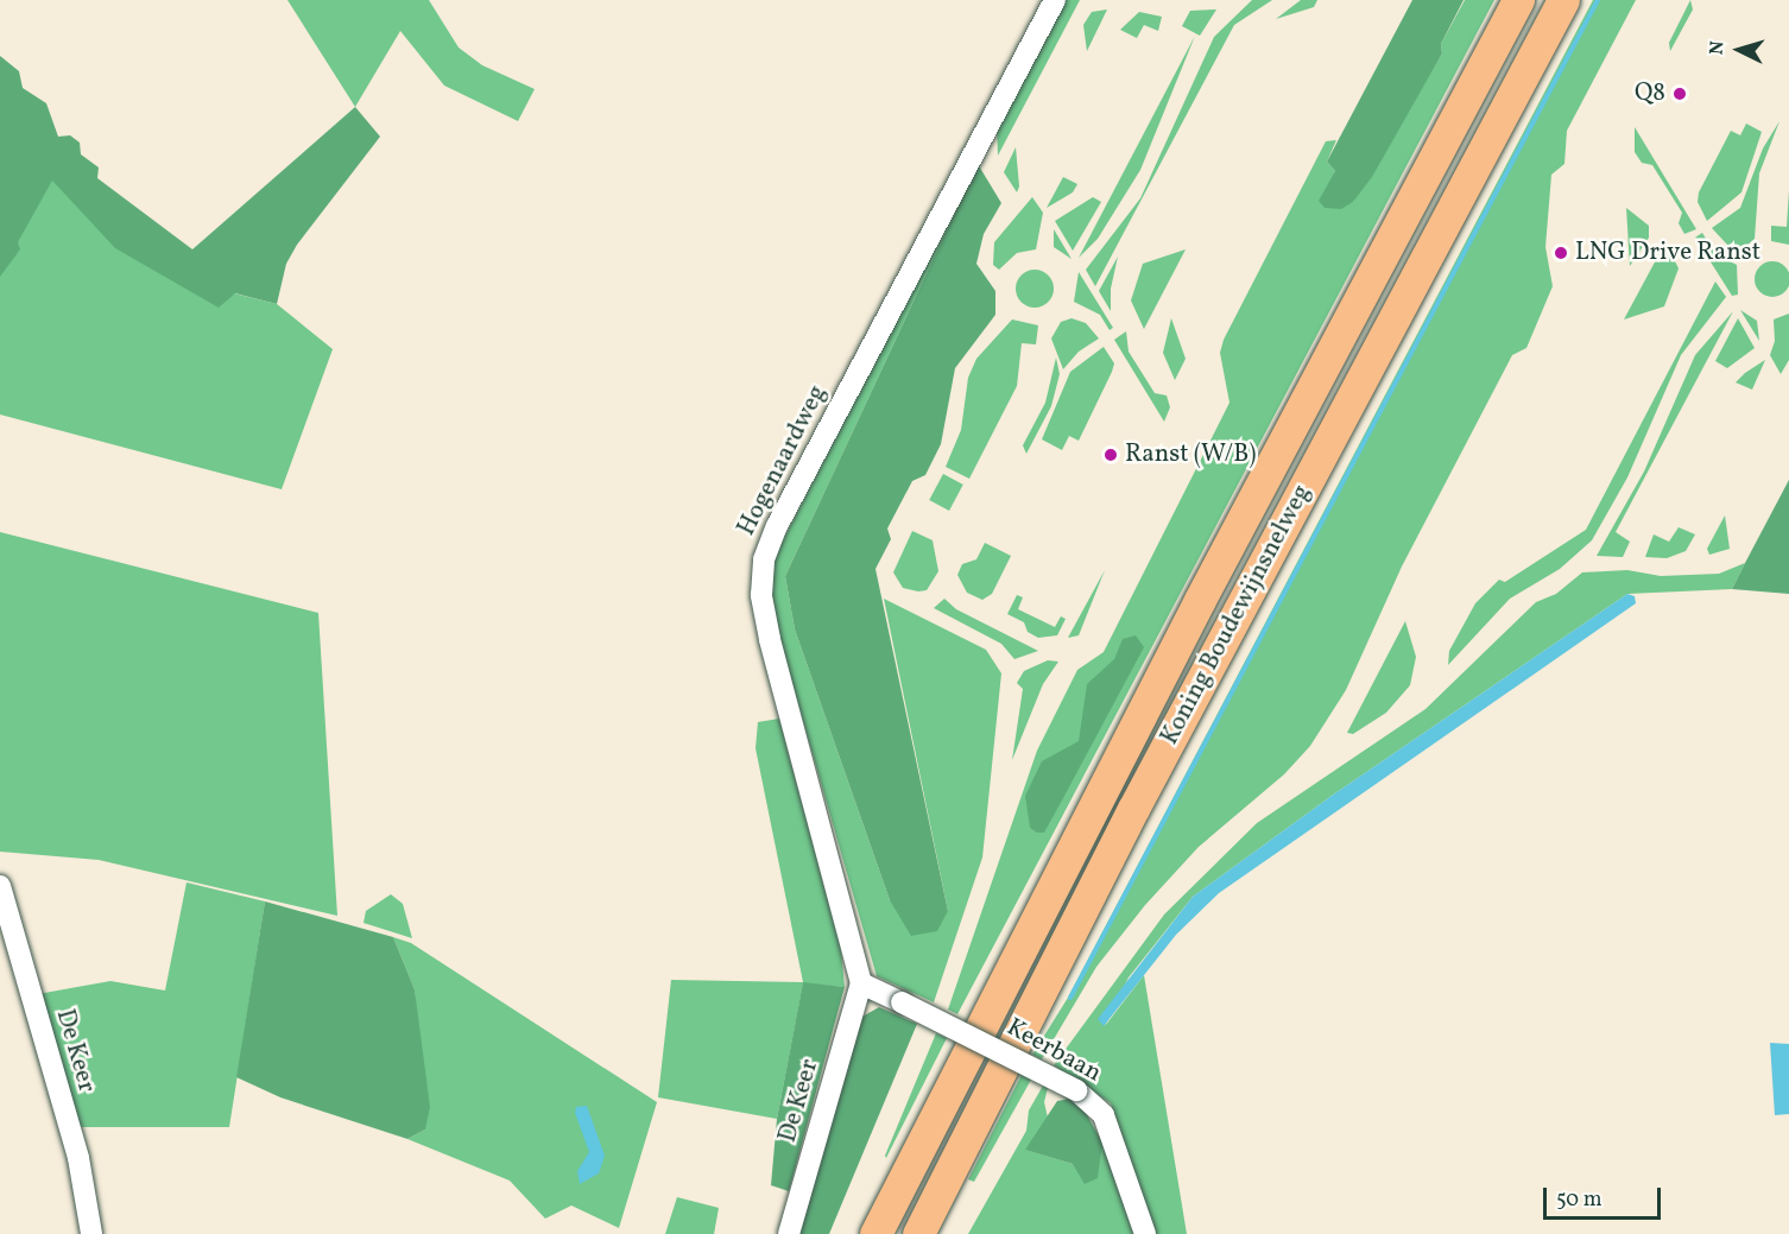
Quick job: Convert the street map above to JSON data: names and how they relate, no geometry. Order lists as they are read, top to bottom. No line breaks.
{"streets":{"highway":["Koning Boudewijnsnelweg"],"street":["Hogenaardweg","De Keer","Keerbaan"]},"crossings":[["Hogenaardweg","De Keer"],["Hogenaardweg","Keerbaan"],["De Keer","Keerbaan"]],"places":["Q8","LNG Drive Ranst","Ranst (W/B)"],"scale_bar":"50 m","north":"left"}
